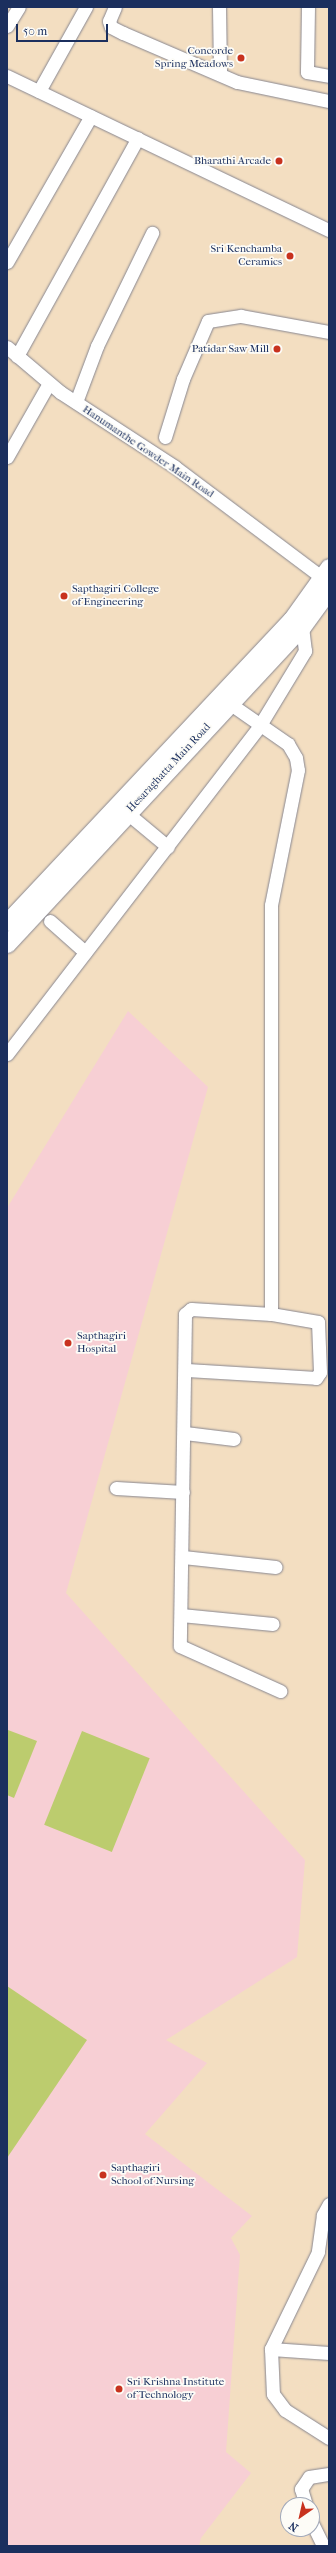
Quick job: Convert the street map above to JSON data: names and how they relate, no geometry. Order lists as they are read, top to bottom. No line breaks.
{"streets":{"main road":["Hesaraghatta Main Road"],"street":["Hanumanthe Gowder Main Road"]},"places":["Concorde Spring Meadows","Bharathi Arcade","Sri Kenchamba Ceramics","Patidar Saw Mill","Sapthagiri College of Engineering","Sapthagiri Hospital","Sapthagiri School of Nursing","Sri Krishna Institute of Technology"],"scale_bar":"50 m","north":"bottom left"}
